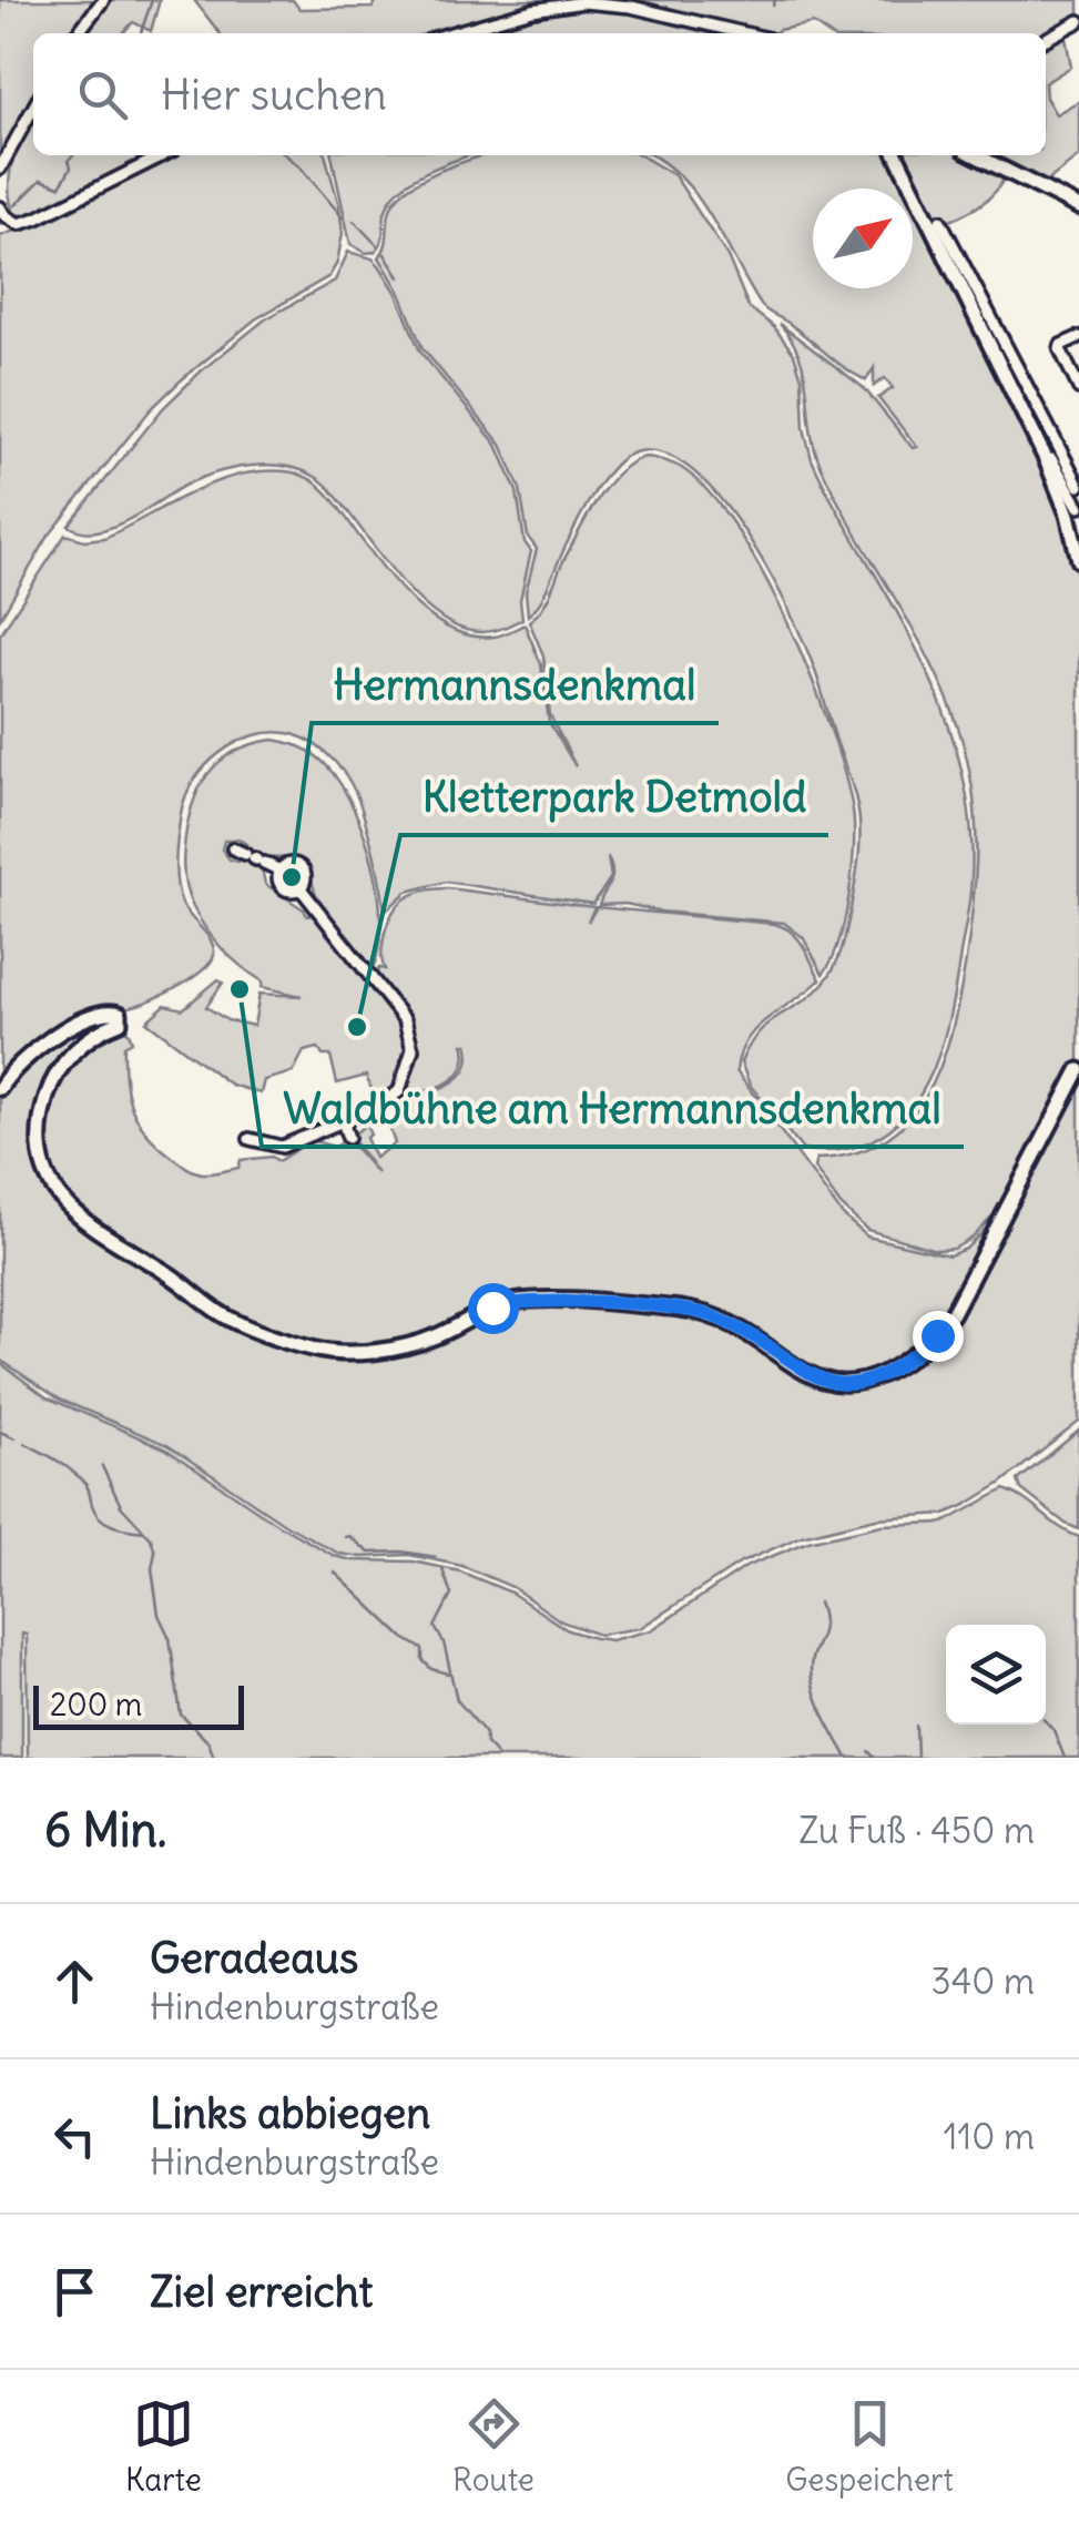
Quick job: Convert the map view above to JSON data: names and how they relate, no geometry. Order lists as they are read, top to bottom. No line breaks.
{"places":["Hermannsdenkmal","Waldbühne am Hermannsdenkmal","Kletterpark Detmold"],"scale_bar":"200 m","north":"top right","page":{"search":"Hier suchen","scale":"200 m","heading":["6 Min.","Zu Fuß · 450 m"],"list":[["Geradeaus","Hindenburgstraße","340 m"],["Links abbiegen","Hindenburgstraße","110 m"],"Ziel erreicht"],"nav":["Karte","Route","Gespeichert"]}}
